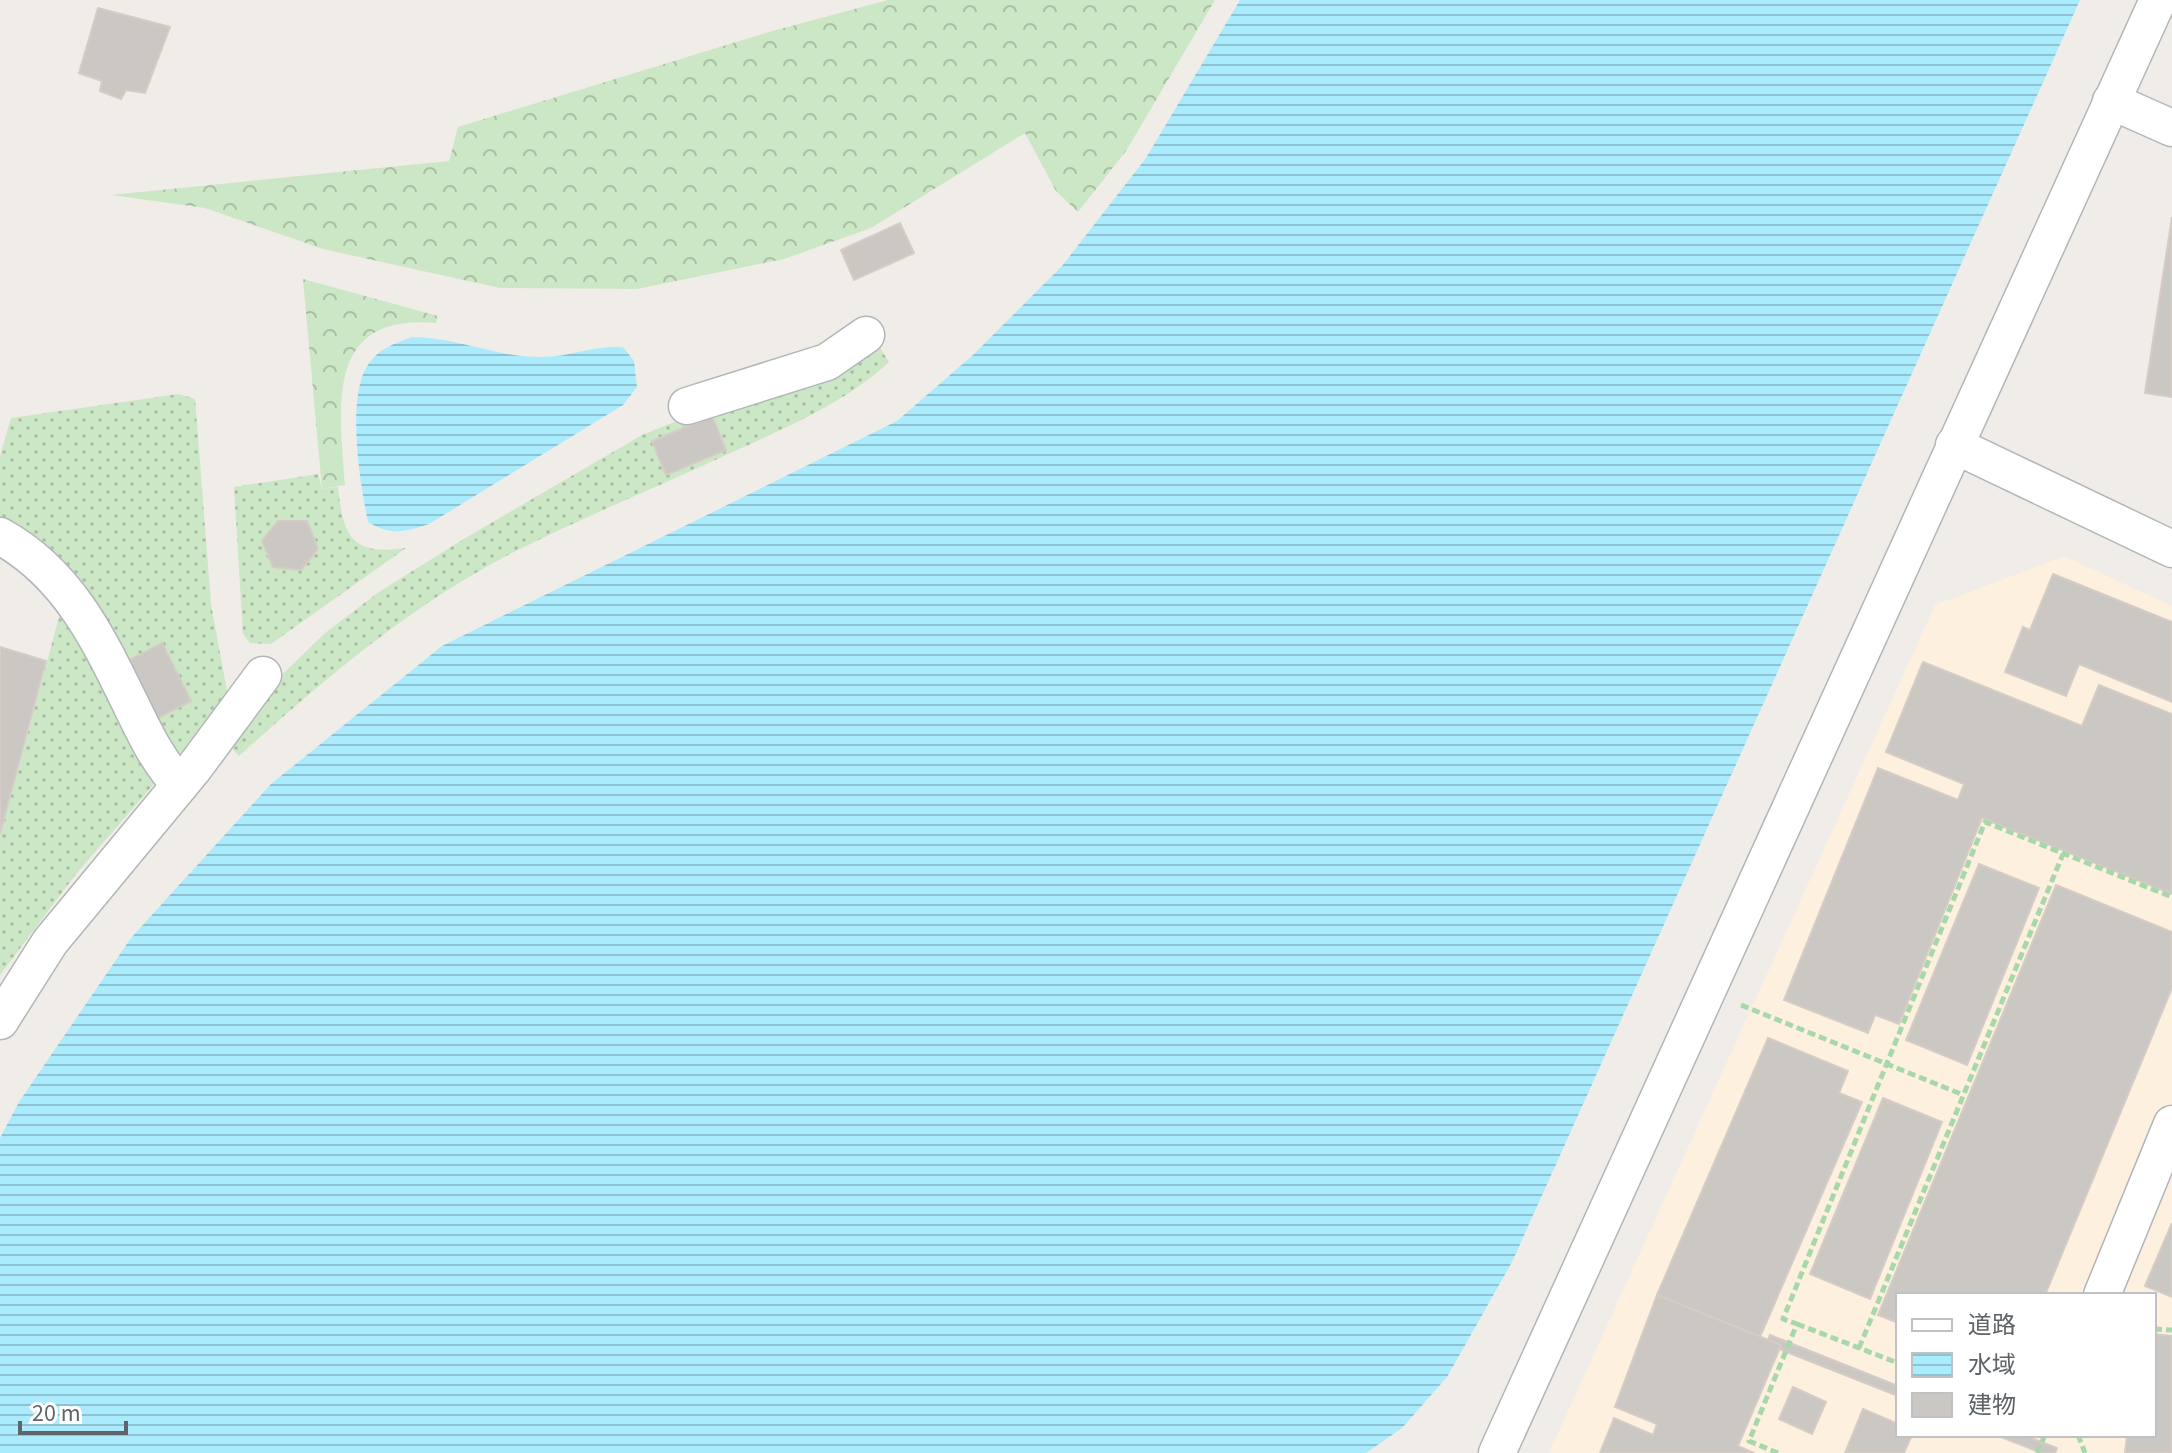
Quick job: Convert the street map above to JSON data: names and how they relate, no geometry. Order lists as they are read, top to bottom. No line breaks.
{"legend":["道路","水域","建物"],"scale_bar":"20 m"}
